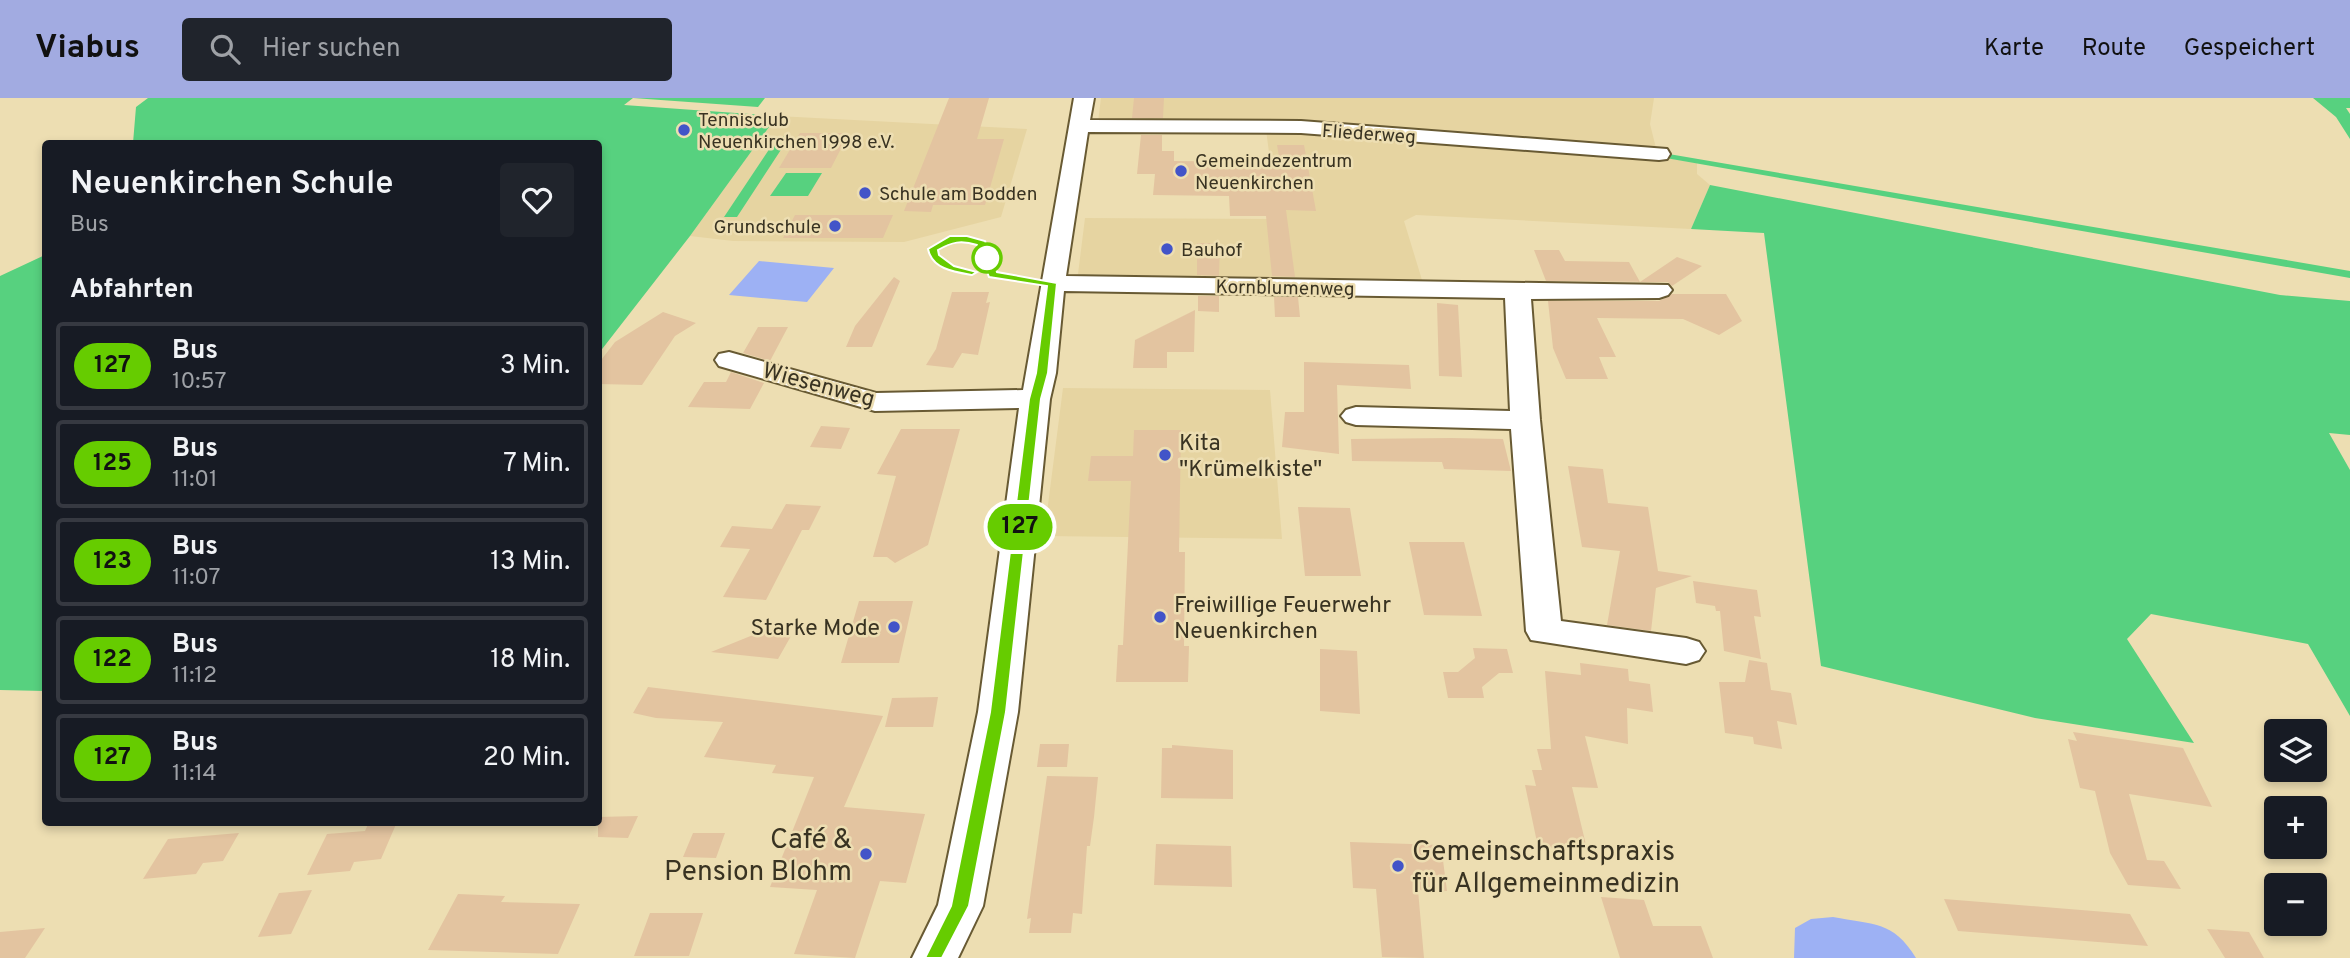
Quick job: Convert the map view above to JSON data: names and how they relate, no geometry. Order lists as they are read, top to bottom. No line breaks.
{"streets":{"street":["Fliederweg","Kornblumenweg","Wiesenweg"]},"places":["Tennisclub Neuenkirchen 1998 e.V.","Gemeindezentrum Neuenkirchen","Schule am Bodden","Grundschule","Bauhof","Kita \"Krümelkiste\"","Freiwillige Feuerwehr Neuenkirchen","Starke Mode","Café & Pension Blohm","Gemeinschaftspraxis für Allgemeinmedizin"],"lines":["bus line 127"],"page":{"header":"Viabus","search":"Hier suchen","nav":["Karte","Route","Gespeichert"],"on_map":"127","heading":[["Neuenkirchen Schule","Bus"],"Abfahrten"],"list":[{"mark":"127","name":"Bus","note":"10:57","value":"3 Min."},{"mark":"125","name":"Bus","note":"11:01","value":"7 Min."},{"mark":"123","name":"Bus","note":"11:07","value":"13 Min."},{"mark":"122","name":"Bus","note":"11:12","value":"18 Min."},{"mark":"127","name":"Bus","note":"11:14","value":"20 Min."}],"map_buttons":["+","−"]}}
